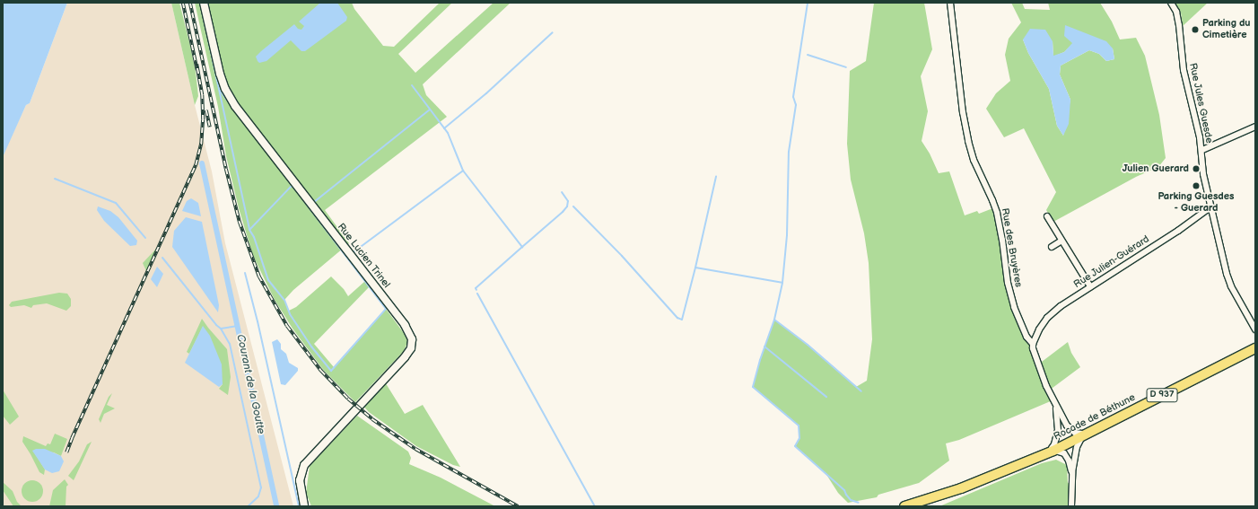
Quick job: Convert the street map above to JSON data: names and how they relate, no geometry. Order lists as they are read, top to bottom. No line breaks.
{"streets":{"main road":["D 937","Rocade de Béthune"],"street":["Rue Jules Guesde","Rue des Bruyères","Rue Lucien Trinel","Rue Julien-Guérard"]},"crossings":[["Rue Jules Guesde","Rue Julien-Guérard"],["Rue des Bruyères","Rue Julien-Guérard"],["Rue des Bruyères","Rocade de Béthune"]],"water":["Courant de la Goutte"],"places":["Parking du Cimetière","Julien Guerard","Parking Guesdes - Guerard"]}
